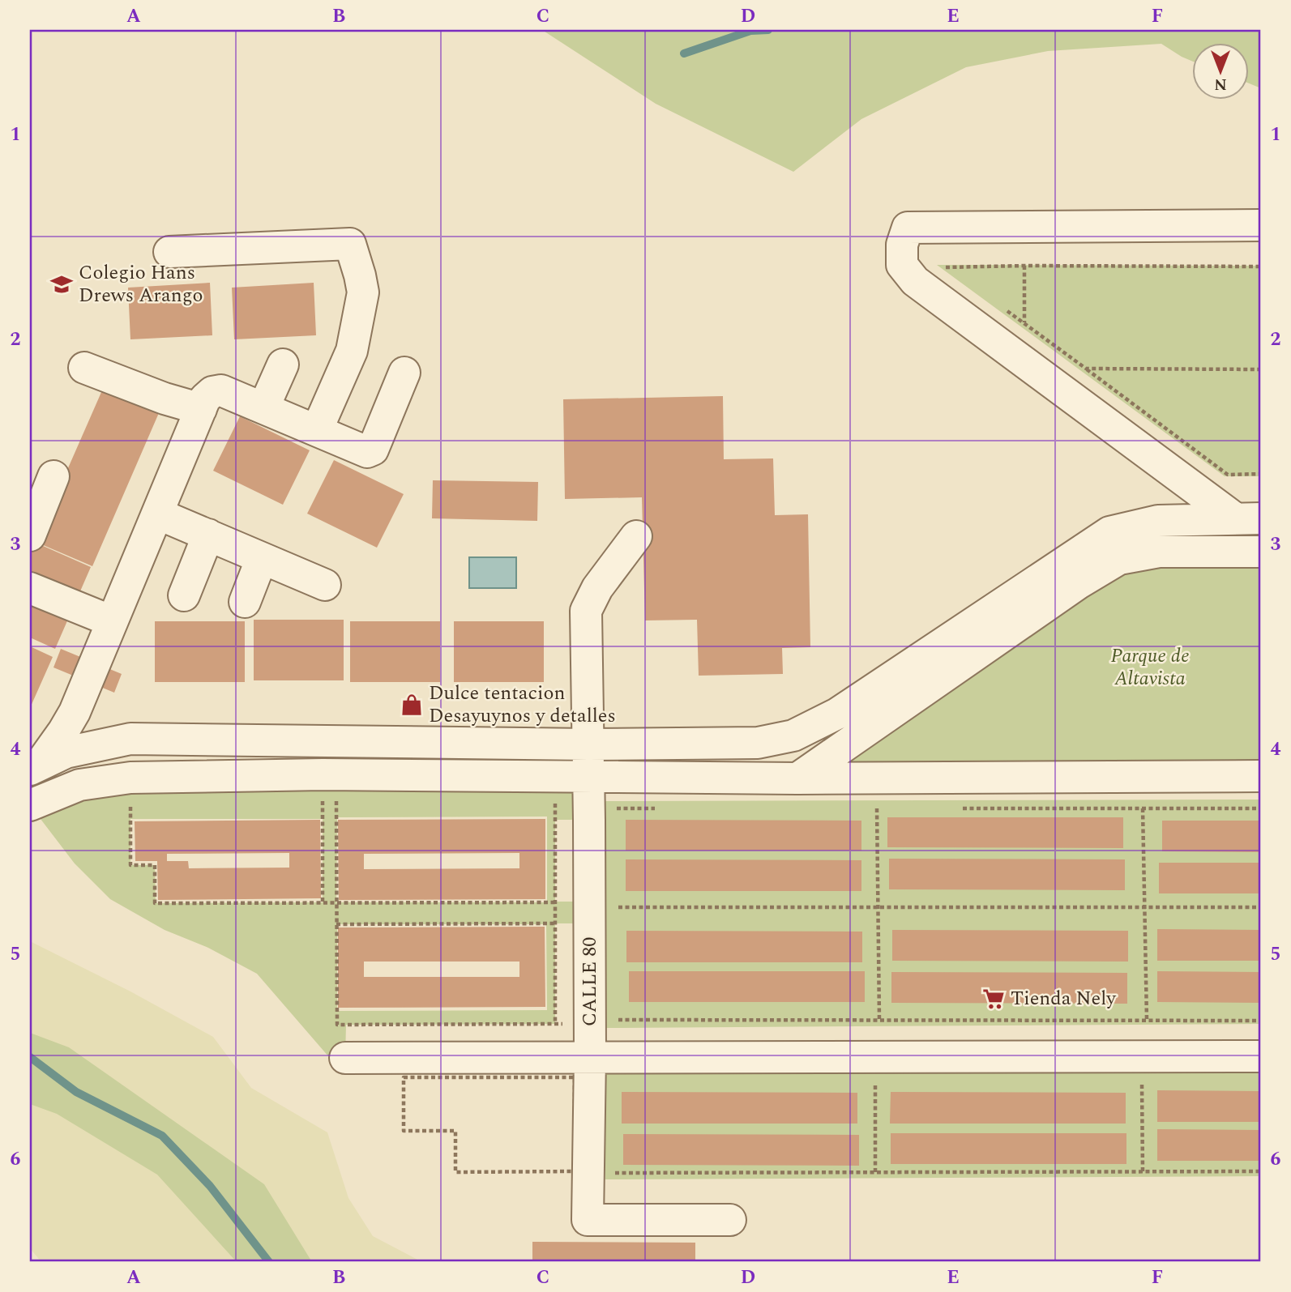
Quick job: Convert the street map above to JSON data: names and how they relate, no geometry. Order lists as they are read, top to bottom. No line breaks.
{"streets":{"street":["CALLE 80"]},"parks":["Parque de Altavista"],"places":{"school or university":["Colegio Hans Drews Arango"],"shop":["Dulce tentacion Desayuynos y detalles"],"supermarket":["Tienda Nely"]},"north":"bottom","grid":{"columns":["A","B","C","D","E","F"],"rows":["1","2","3","4","5","6"]}}
